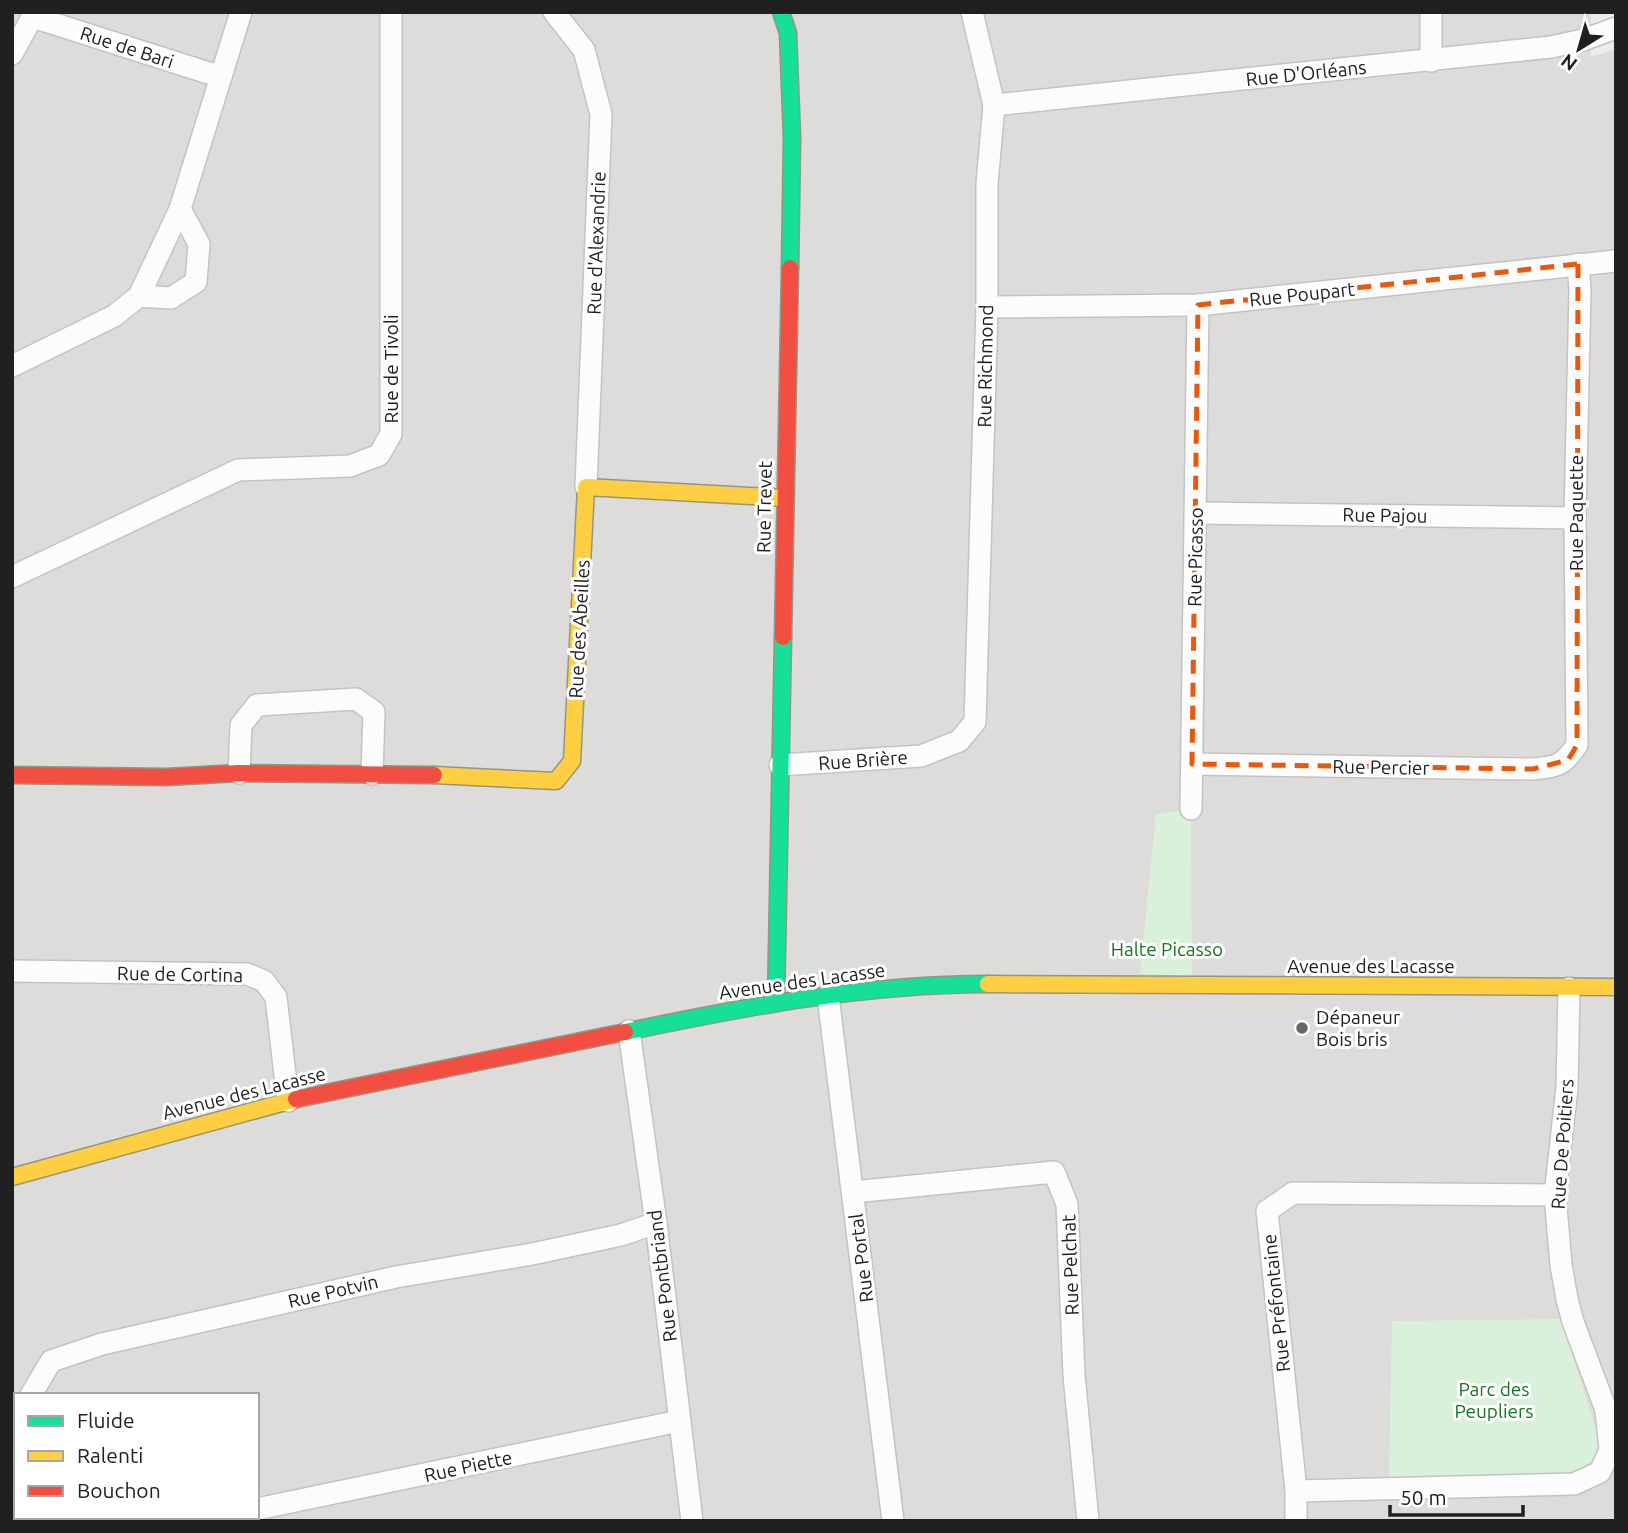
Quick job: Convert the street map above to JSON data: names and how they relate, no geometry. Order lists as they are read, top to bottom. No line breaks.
{"streets":{"street":["Rue de Bari","Rue D'Orléans","Rue d'Alexandrie","Rue Poupart","Rue Richmond","Rue de Tivoli","Rue Trevet","Rue Paquette","Rue Pajou","Rue Picasso","Rue des Abeilles","Rue Brière","Rue Percier","Avenue des Lacasse","Rue de Cortina","Rue De Poitiers","Rue Portal","Rue Pelchat","Rue Pontbriand","Rue Potvin","Rue Préfontaine","Rue Piette"]},"crossings":[["Rue D'Orléans","Rue Richmond"],["Rue d'Alexandrie","Rue des Abeilles"],["Rue Poupart","Rue Richmond"],["Rue Poupart","Rue Paquette"],["Rue Poupart","Rue Picasso"],["Rue Richmond","Rue Brière"],["Rue Trevet","Rue Brière"],["Rue Trevet","Avenue des Lacasse"],["Rue Paquette","Rue Pajou"],["Rue Paquette","Rue Percier"],["Rue Pajou","Rue Picasso"],["Rue Picasso","Rue Percier"],["Avenue des Lacasse","Rue de Cortina"],["Avenue des Lacasse","Rue De Poitiers"],["Avenue des Lacasse","Rue Portal"],["Avenue des Lacasse","Rue Pontbriand"],["Rue De Poitiers","Rue Préfontaine"],["Rue Portal","Rue Pelchat"],["Rue Pontbriand","Rue Potvin"],["Rue Pontbriand","Rue Piette"]],"parks":["Halte Picasso","Parc des Peupliers"],"places":["Dépaneur Bois bris"],"legend":["Fluide","Ralenti","Bouchon"],"scale_bar":"50 m","north":"bottom left"}
